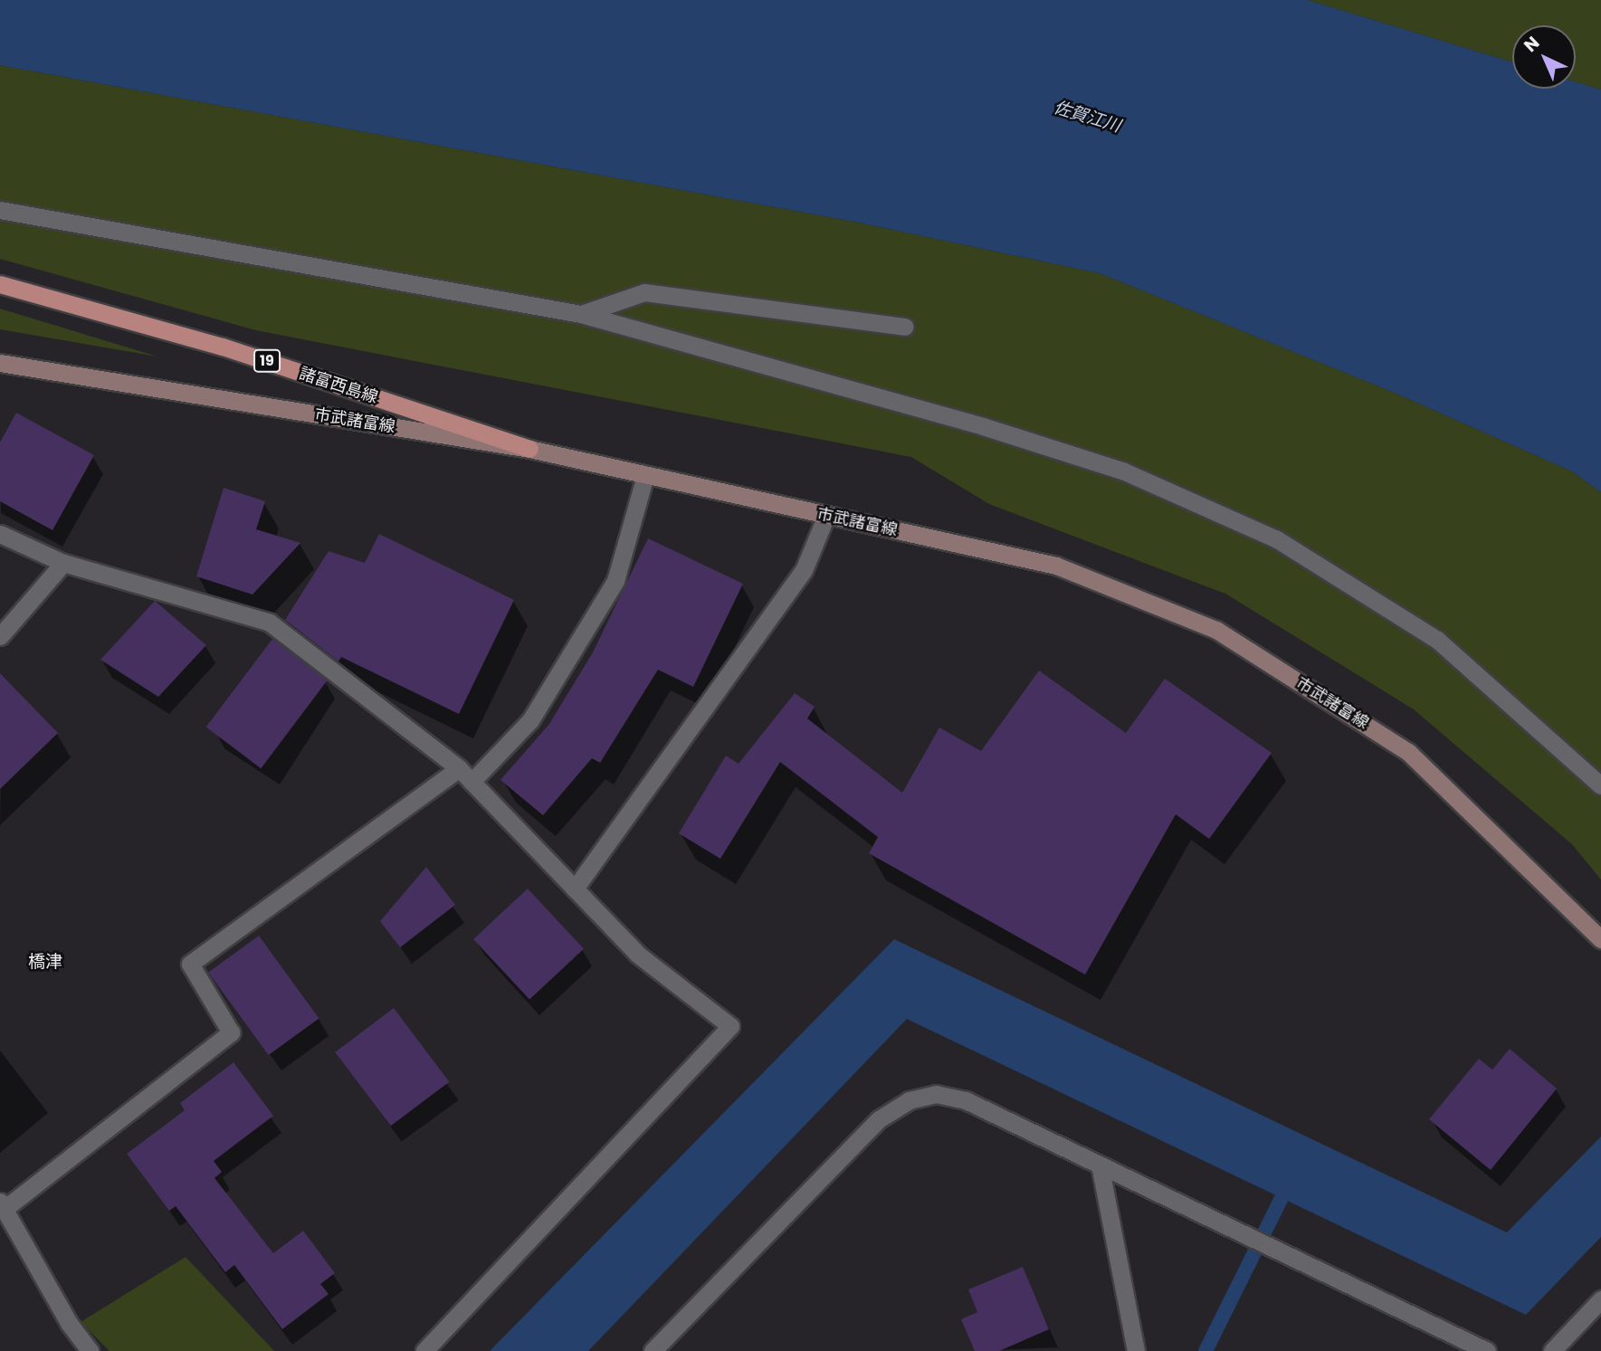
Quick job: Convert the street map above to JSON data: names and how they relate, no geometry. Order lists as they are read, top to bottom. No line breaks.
{"streets":{"main road":["19","諸富西島線","市武諸富線"]},"crossings":[["諸富西島線","市武諸富線"]],"districts":["橋津"],"water":["佐賀江川"],"north":"top left"}
